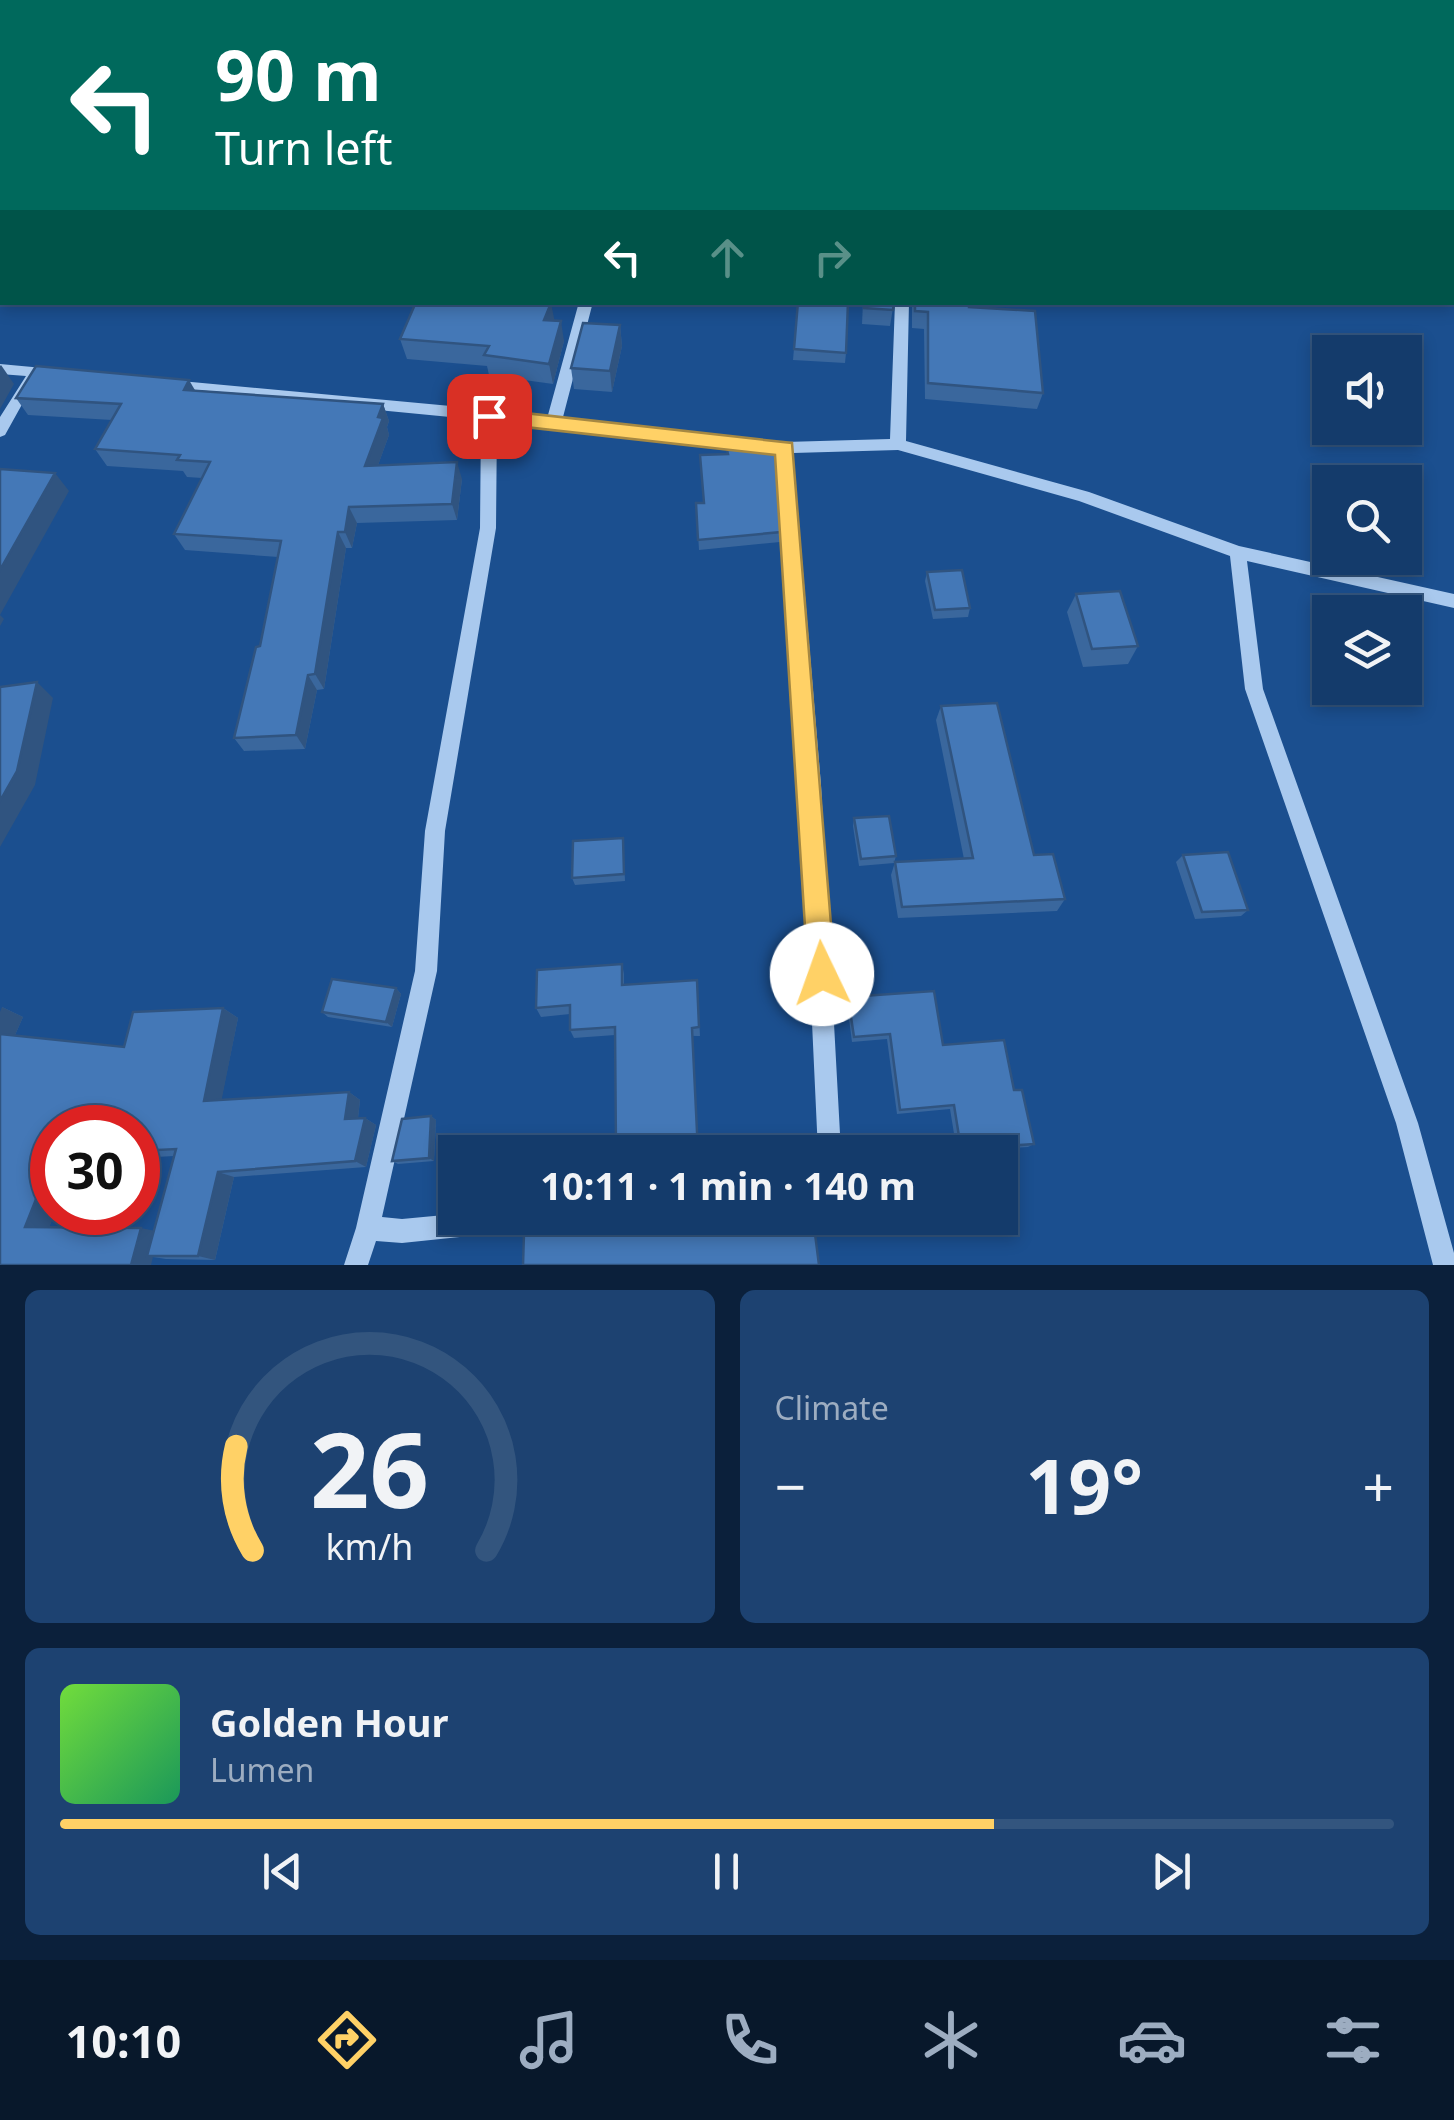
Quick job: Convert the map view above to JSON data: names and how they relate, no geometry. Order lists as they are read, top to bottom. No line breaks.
{"page":{"turn":["90 m","Turn left"],"limit":"30","trip":"10:11 · 1 min · 140 m","tile":"Climate","heat":["−","19°","+"],"song":["Golden Hour","Lumen"],"tabs":"10:10","gauge":["26","km/h"]}}
